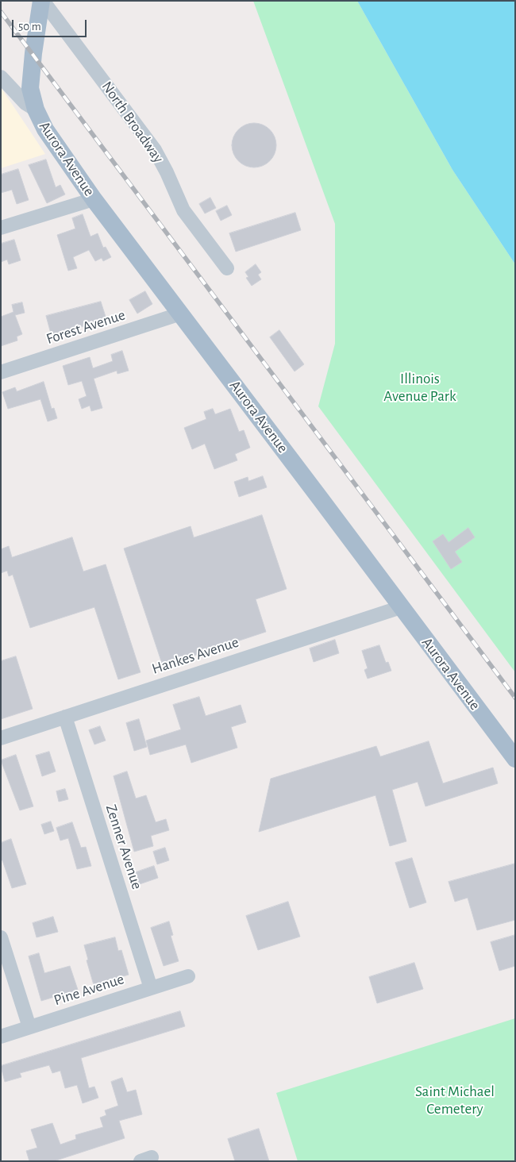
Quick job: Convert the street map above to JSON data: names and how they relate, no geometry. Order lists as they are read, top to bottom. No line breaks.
{"streets":{"main road":["North Broadway","Aurora Avenue"],"street":["Forest Avenue","Hankes Avenue","Zenner Avenue","Pine Avenue"]},"crossings":[["North Broadway","Aurora Avenue"],["Aurora Avenue","Forest Avenue"],["Aurora Avenue","Hankes Avenue"],["Hankes Avenue","Zenner Avenue"],["Zenner Avenue","Pine Avenue"]],"parks":["Illinois Avenue Park","Saint Michael Cemetery"],"scale_bar":"50 m"}
